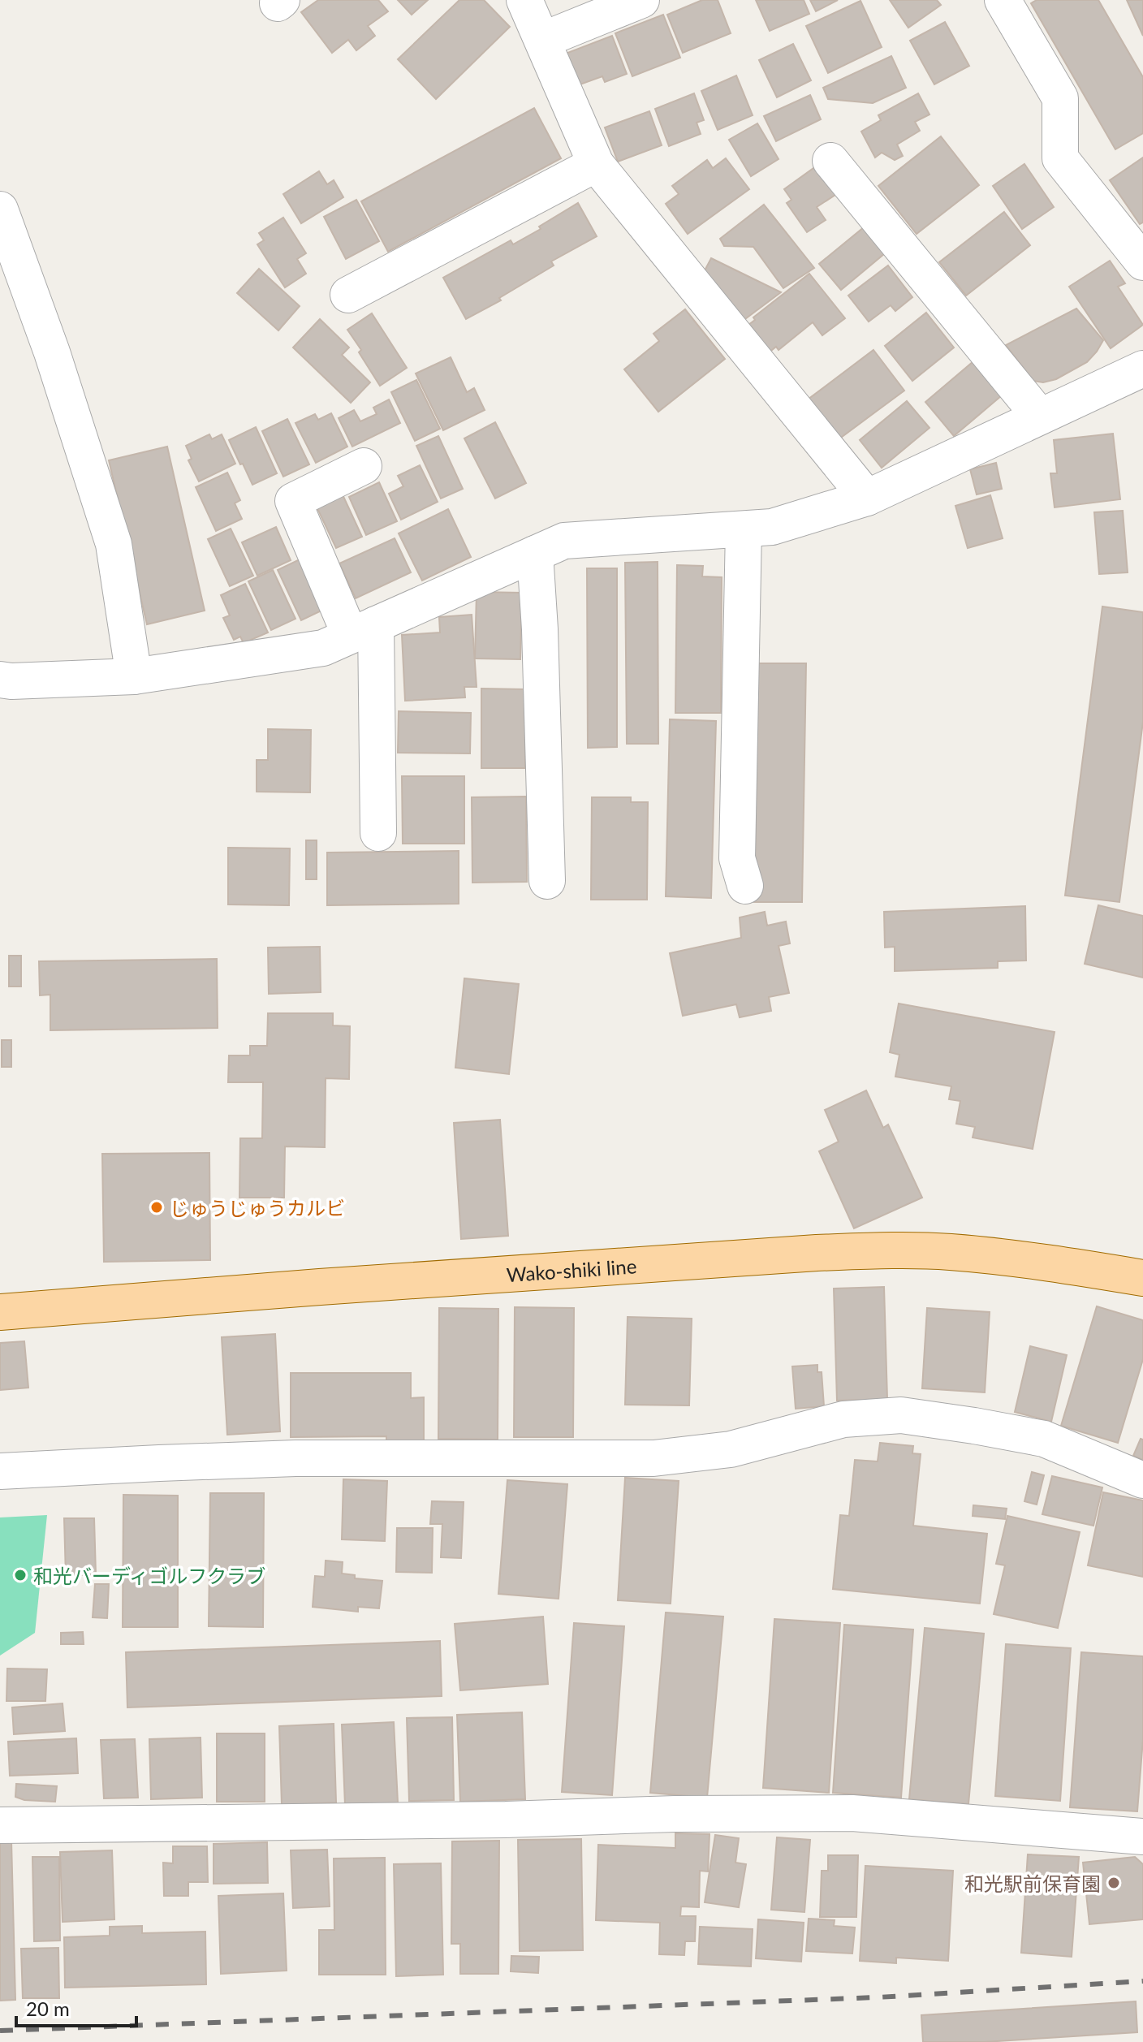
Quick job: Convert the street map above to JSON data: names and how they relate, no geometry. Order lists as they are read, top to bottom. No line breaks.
{"streets":{"main road":["Wako-shiki line"]},"places":["じゅうじゅうカルビ","和光バーディゴルフクラブ","和光駅前保育園"],"scale_bar":"20 m"}
